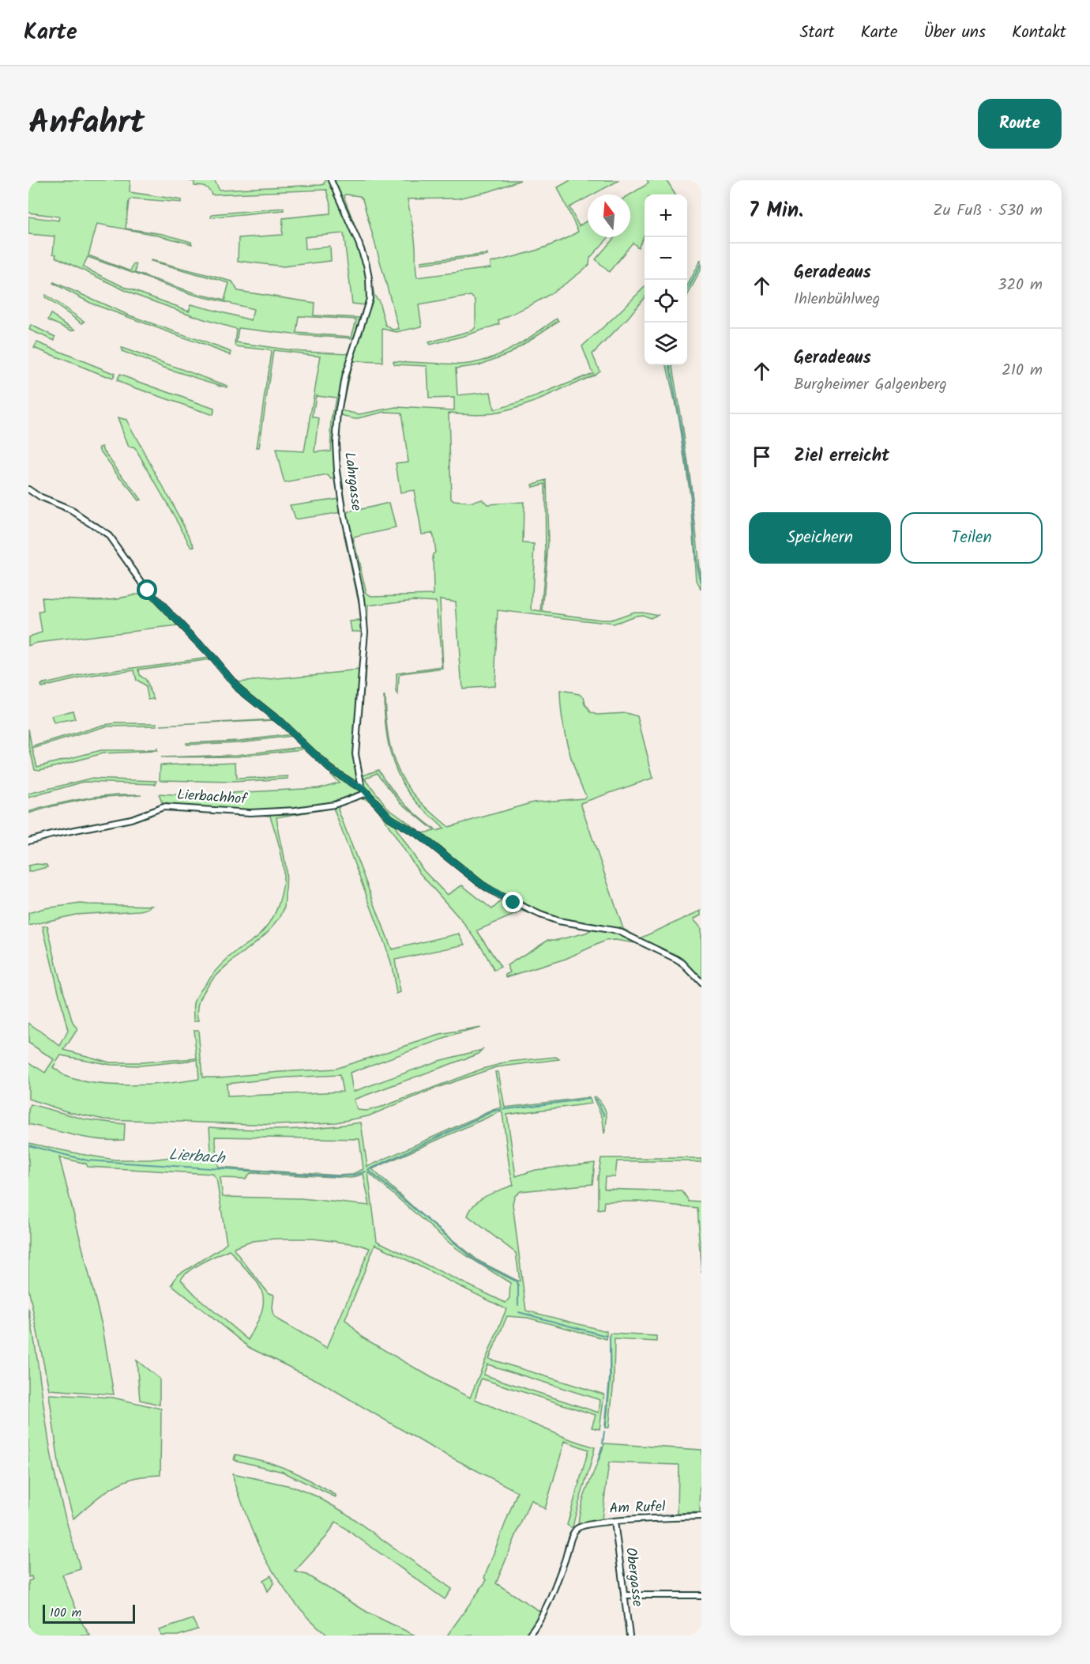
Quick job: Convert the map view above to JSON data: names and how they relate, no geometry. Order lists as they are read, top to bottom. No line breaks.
{"streets":{"street":["Lahrgasse","Lierbachhof","Am Rufel","Obergasse"]},"crossings":[["Lahrgasse","Lierbachhof"],["Am Rufel","Obergasse"]],"water":["Lierbach"],"scale_bar":"100 m","north":"top","page":{"header":"Karte","nav":["Start","Karte","Über uns","Kontakt"],"title":"Anfahrt","buttons":["Route",["Speichern","Teilen"]],"heading":["7 Min.","Zu Fuß · 530 m"],"map_buttons":["+","−"],"list":[["Geradeaus","Ihlenbühlweg","320 m"],["Geradeaus","Burgheimer Galgenberg","210 m"],"Ziel erreicht"],"scale":"100 m"}}
